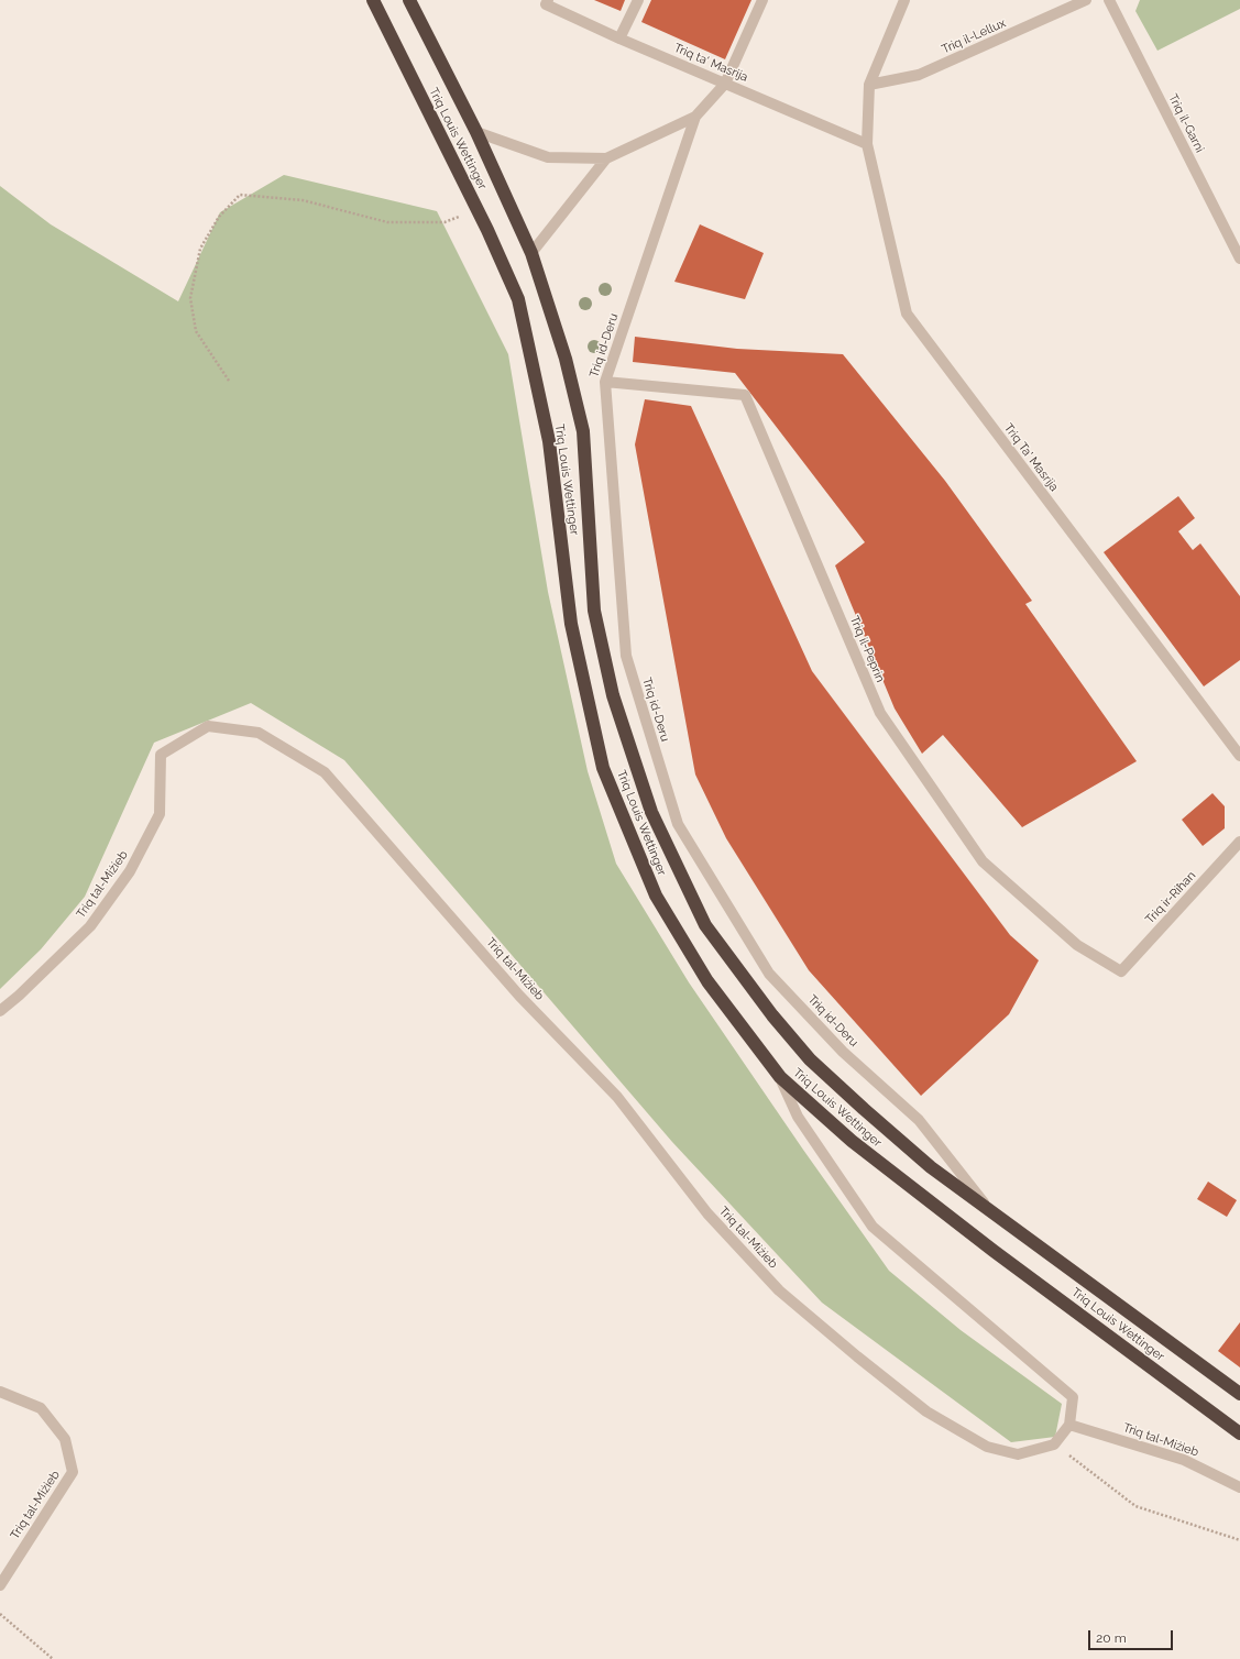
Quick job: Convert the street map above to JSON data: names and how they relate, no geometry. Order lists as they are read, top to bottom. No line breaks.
{"streets":{"highway":["Triq Louis Wettinger"],"street":["Triq il-Lellux","Triq ta' Masrija","Triq il-Garni","Triq id-Deru","Triq Ta' Masrija","Triq il-Peprin","Triq tal-Miżieb","Triq ir-Riħan"]},"crossings":[["Triq il-Lellux","Triq Ta' Masrija"],["Triq ta' Masrija","Triq Ta' Masrija"],["Triq Louis Wettinger","Triq id-Deru"],["Triq id-Deru","Triq il-Peprin"],["Triq il-Peprin","Triq ir-Riħan"]],"scale_bar":"20 m"}
